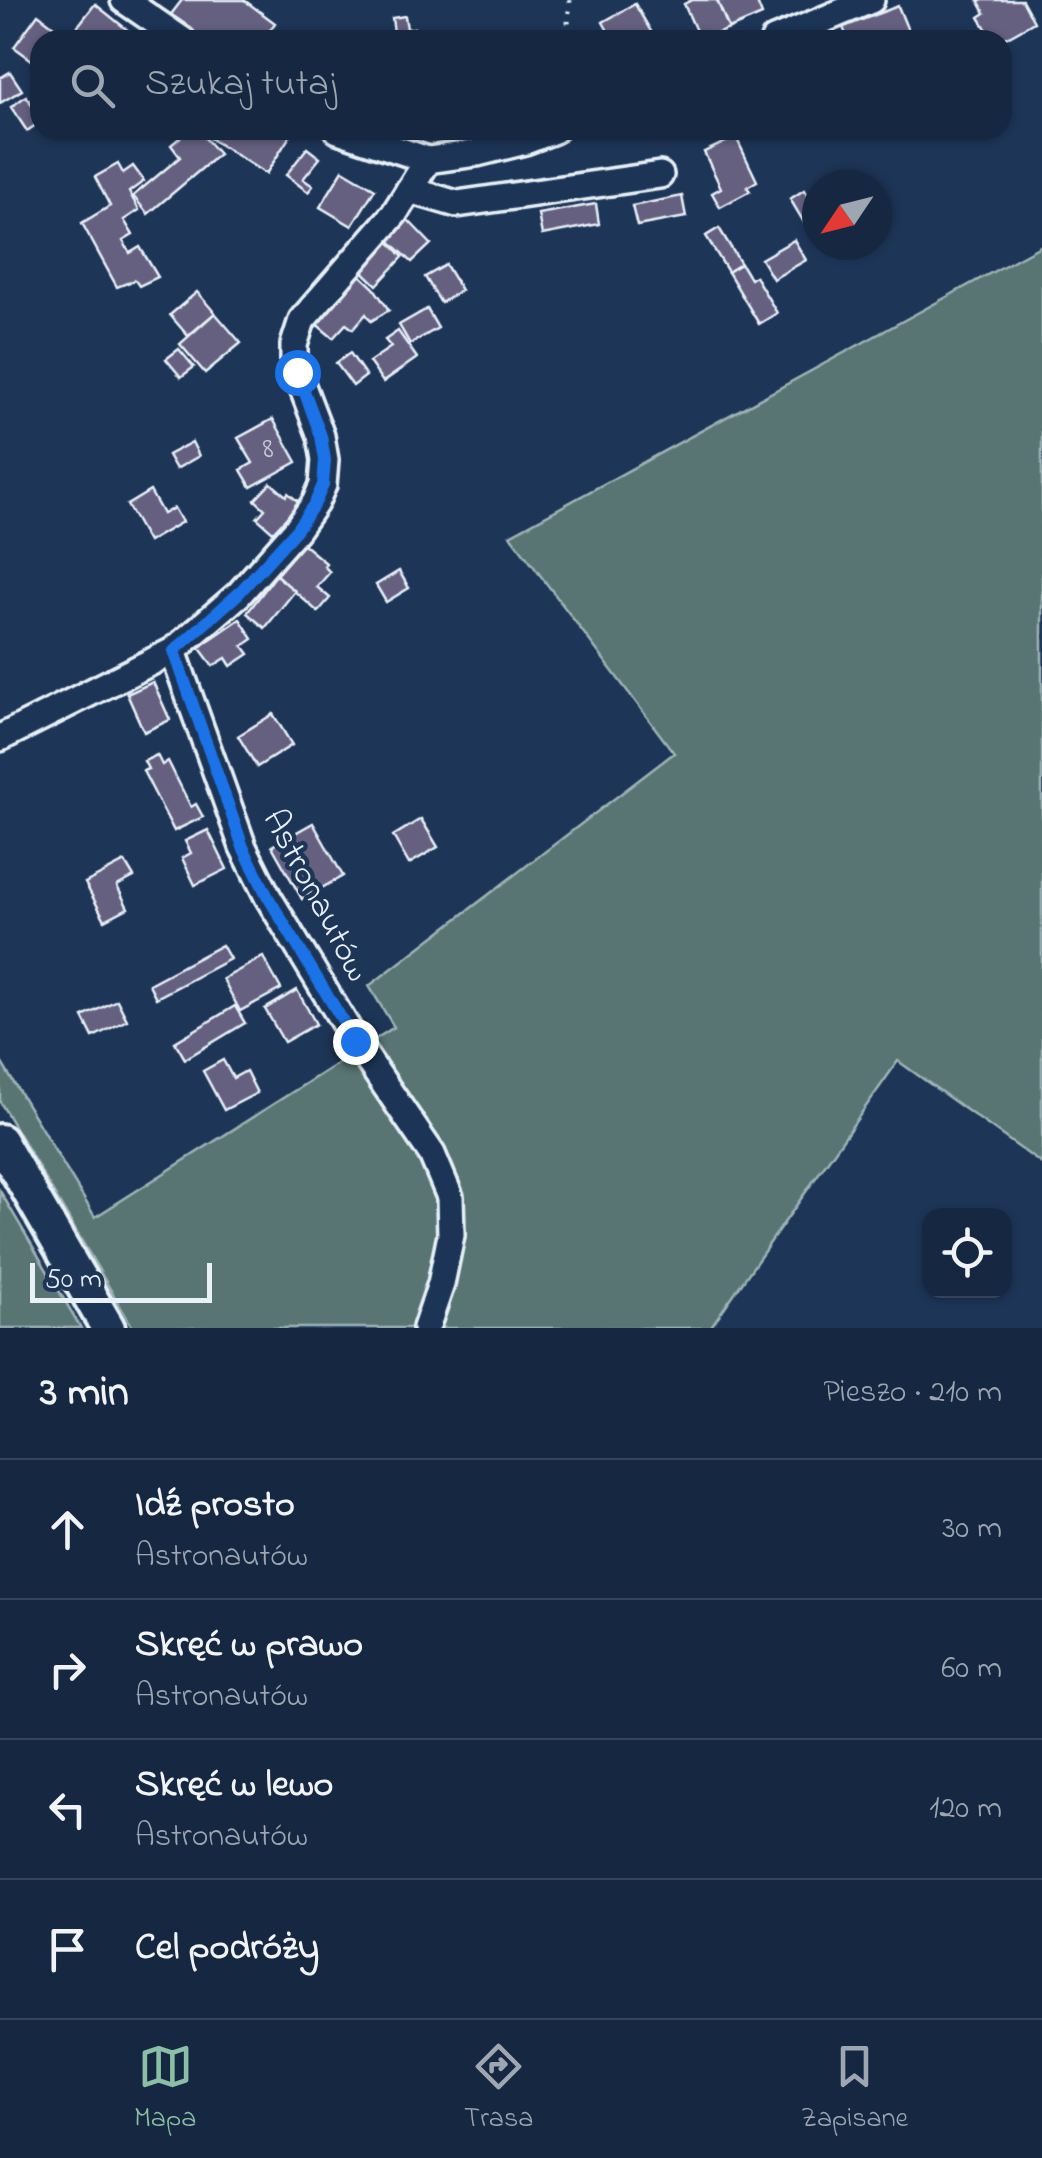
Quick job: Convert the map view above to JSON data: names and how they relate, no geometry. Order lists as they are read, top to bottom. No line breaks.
{"streets":{"street":["Astronautów"]},"house_numbers":["8"],"scale_bar":"50 m","north":"bottom left","page":{"search":"Szukaj tutaj","scale":"50 m","heading":["3 min","Pieszo · 210 m"],"list":[["Idź prosto","Astronautów","30 m"],["Skręć w prawo","Astronautów","60 m"],["Skręć w lewo","Astronautów","120 m"],"Cel podróży"],"nav":["Mapa","Trasa","Zapisane"]}}
